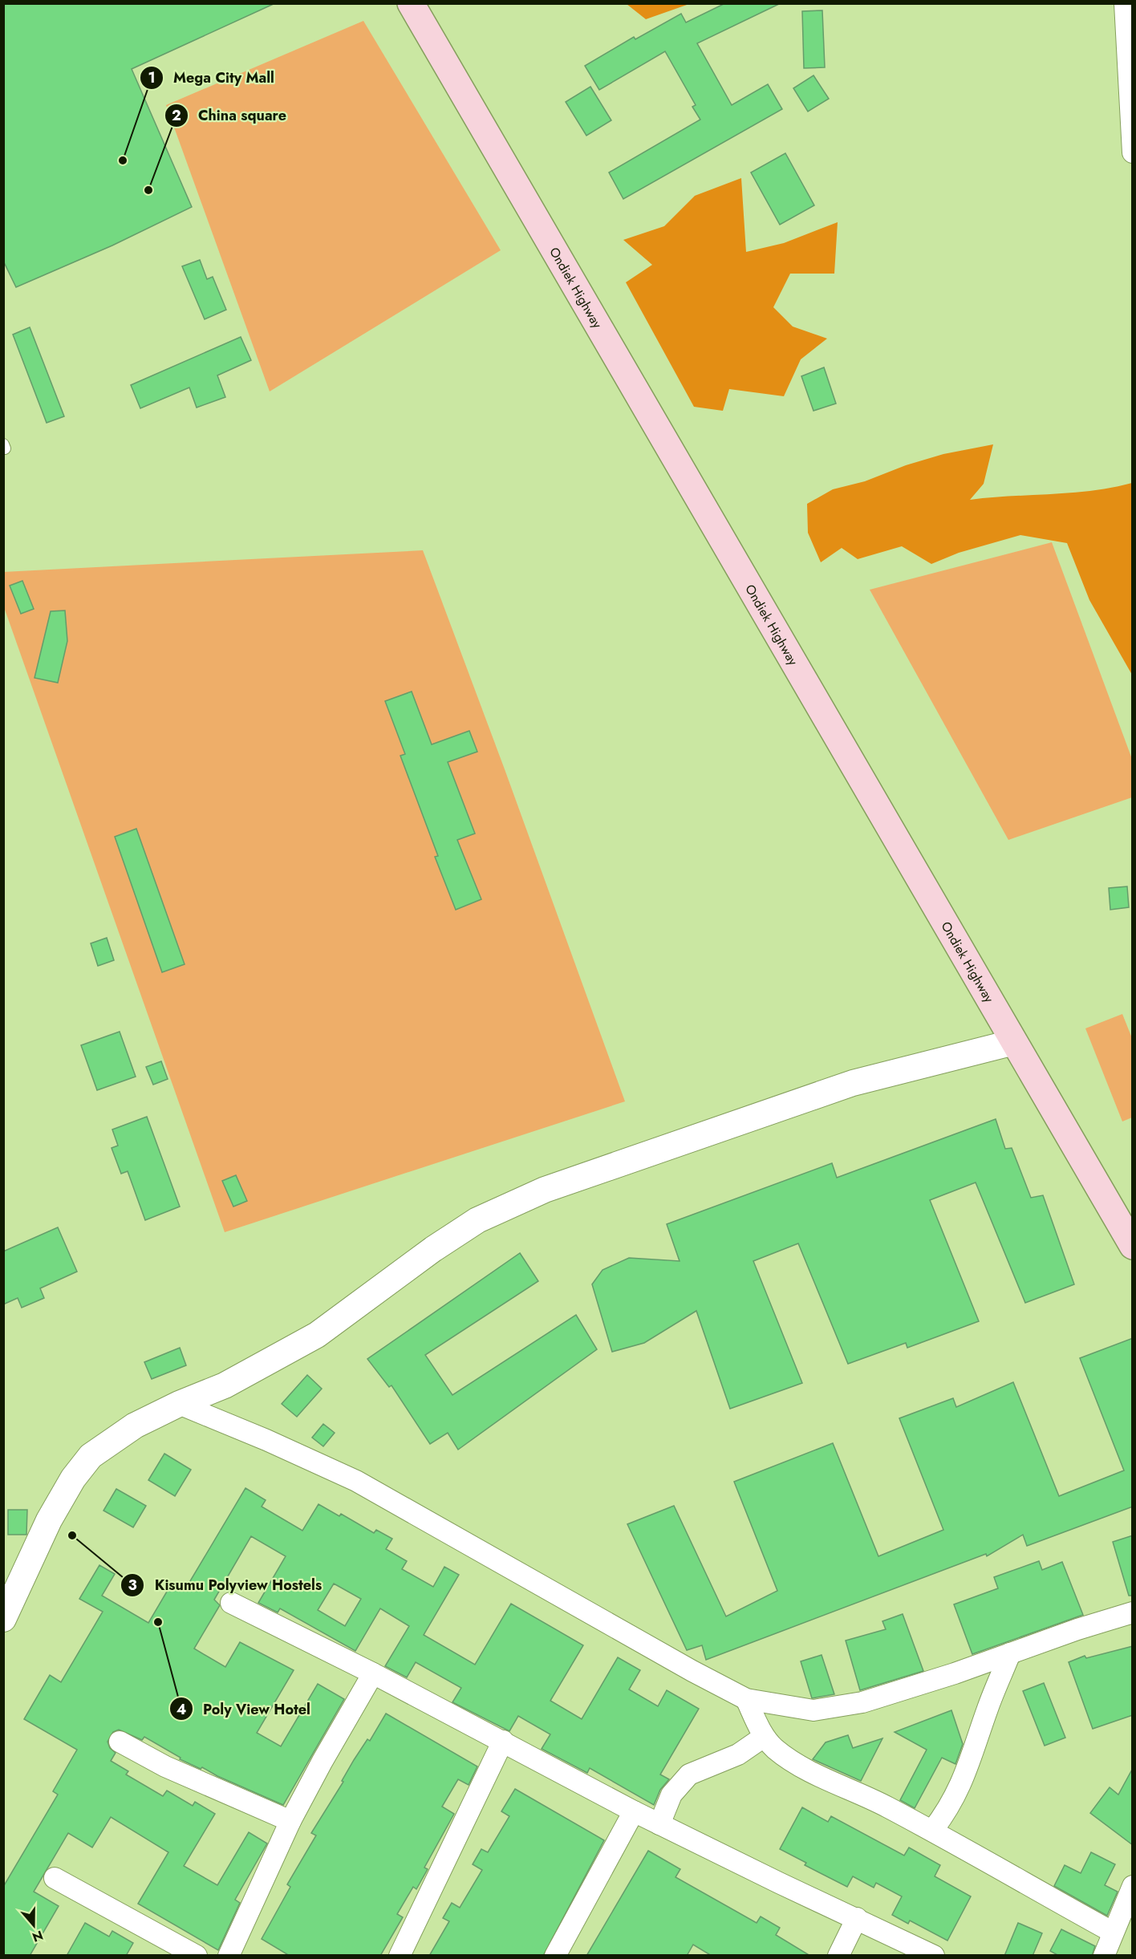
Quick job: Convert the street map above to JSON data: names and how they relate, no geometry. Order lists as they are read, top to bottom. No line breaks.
{"streets":{"main road":["Ondiek Highway"]},"places":["Mega City Mall","China square","Kisumu Polyview Hostels","Poly View Hotel"],"north":"bottom"}
